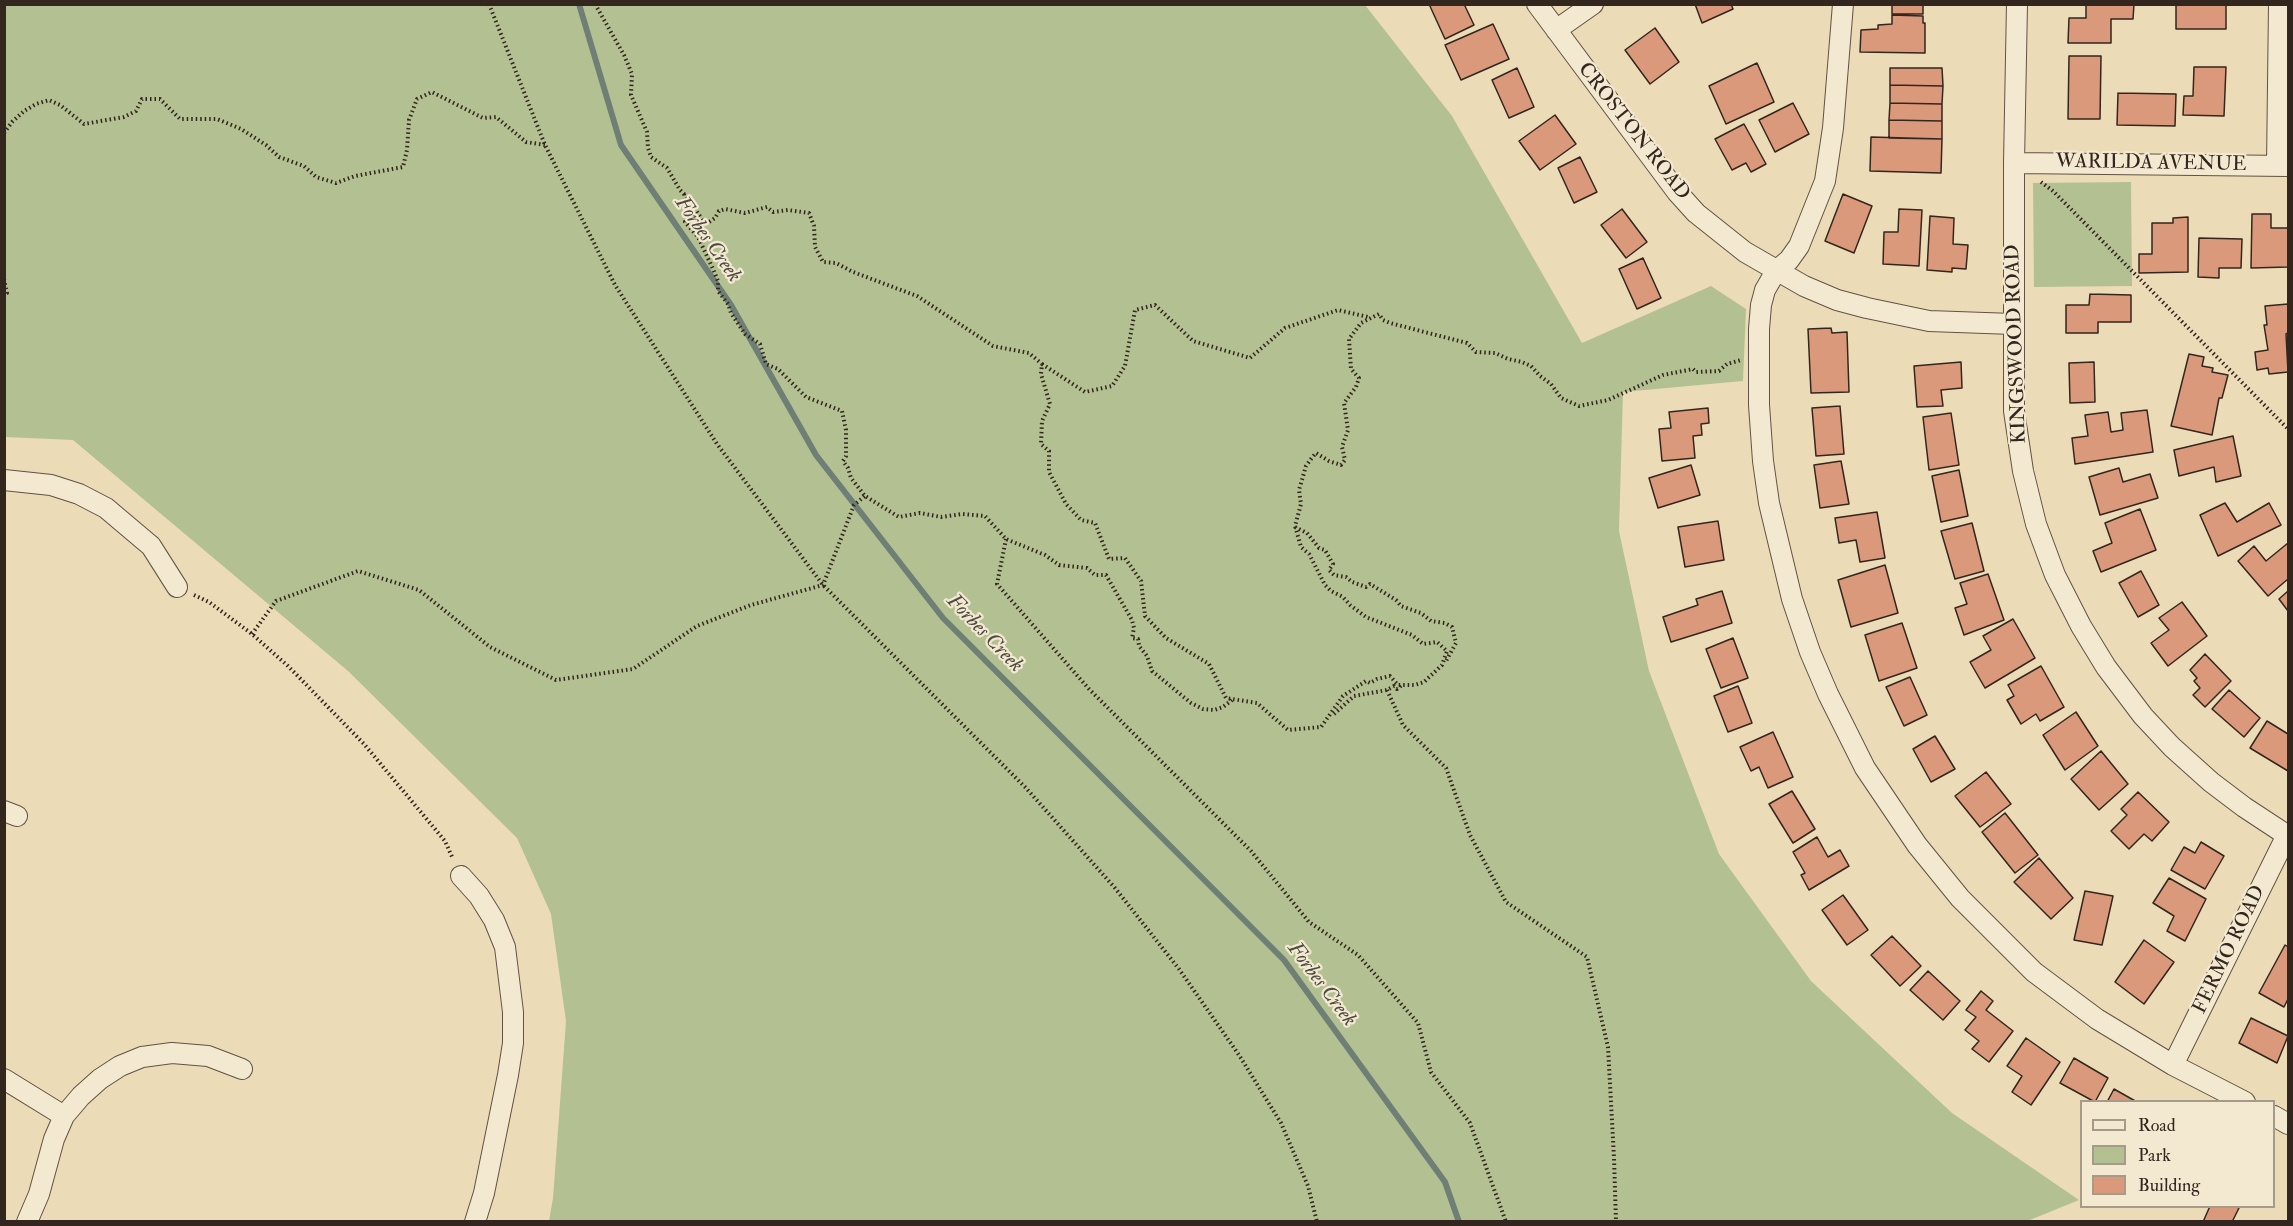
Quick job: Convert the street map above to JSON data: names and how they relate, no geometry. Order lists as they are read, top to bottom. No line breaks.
{"streets":{"street":["CROSTON ROAD","WARILDA AVENUE","KINGSWOOD ROAD","FERMO ROAD"]},"crossings":[["CROSTON ROAD","KINGSWOOD ROAD"],["WARILDA AVENUE","KINGSWOOD ROAD"],["KINGSWOOD ROAD","FERMO ROAD"]],"water":["Forbes Creek"],"legend":["Road","Park","Building"]}
